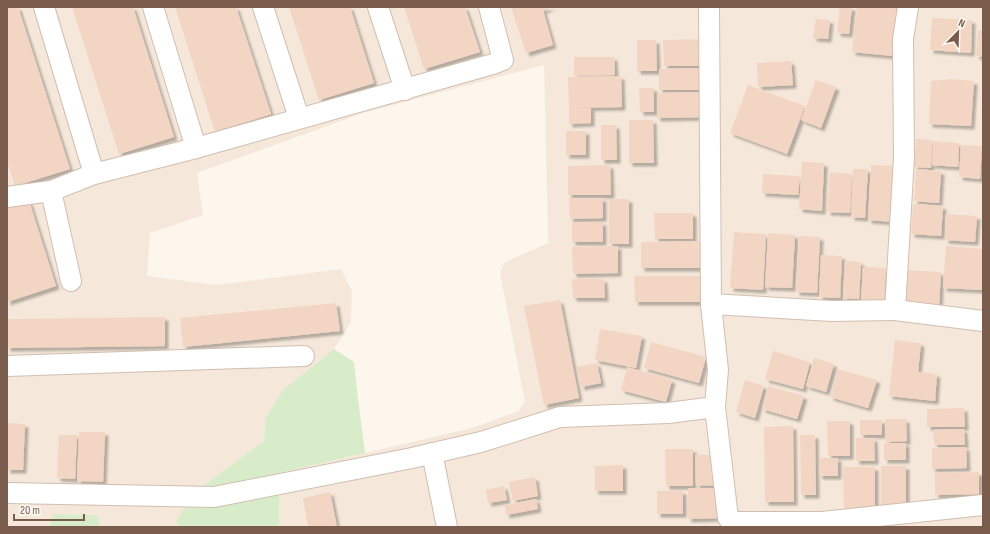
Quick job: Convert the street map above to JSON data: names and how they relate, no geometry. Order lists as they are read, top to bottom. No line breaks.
{"scale_bar":"20 m","north":"top right"}
